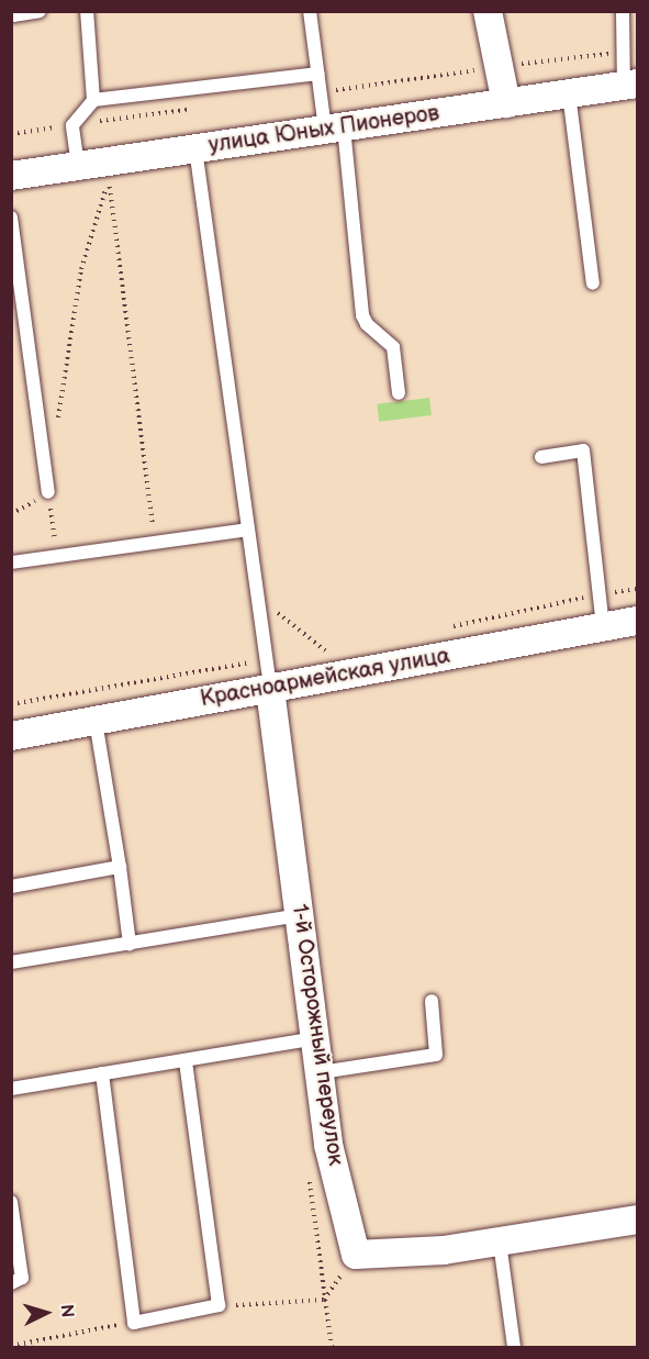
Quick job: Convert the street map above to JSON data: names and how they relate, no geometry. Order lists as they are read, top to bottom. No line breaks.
{"streets":{"street":["улица Юных Пионеров","Красноармейская улица","1-й Осторожный переулок"]},"crossings":[["Красноармейская улица","1-й Осторожный переулок"]],"north":"right"}
